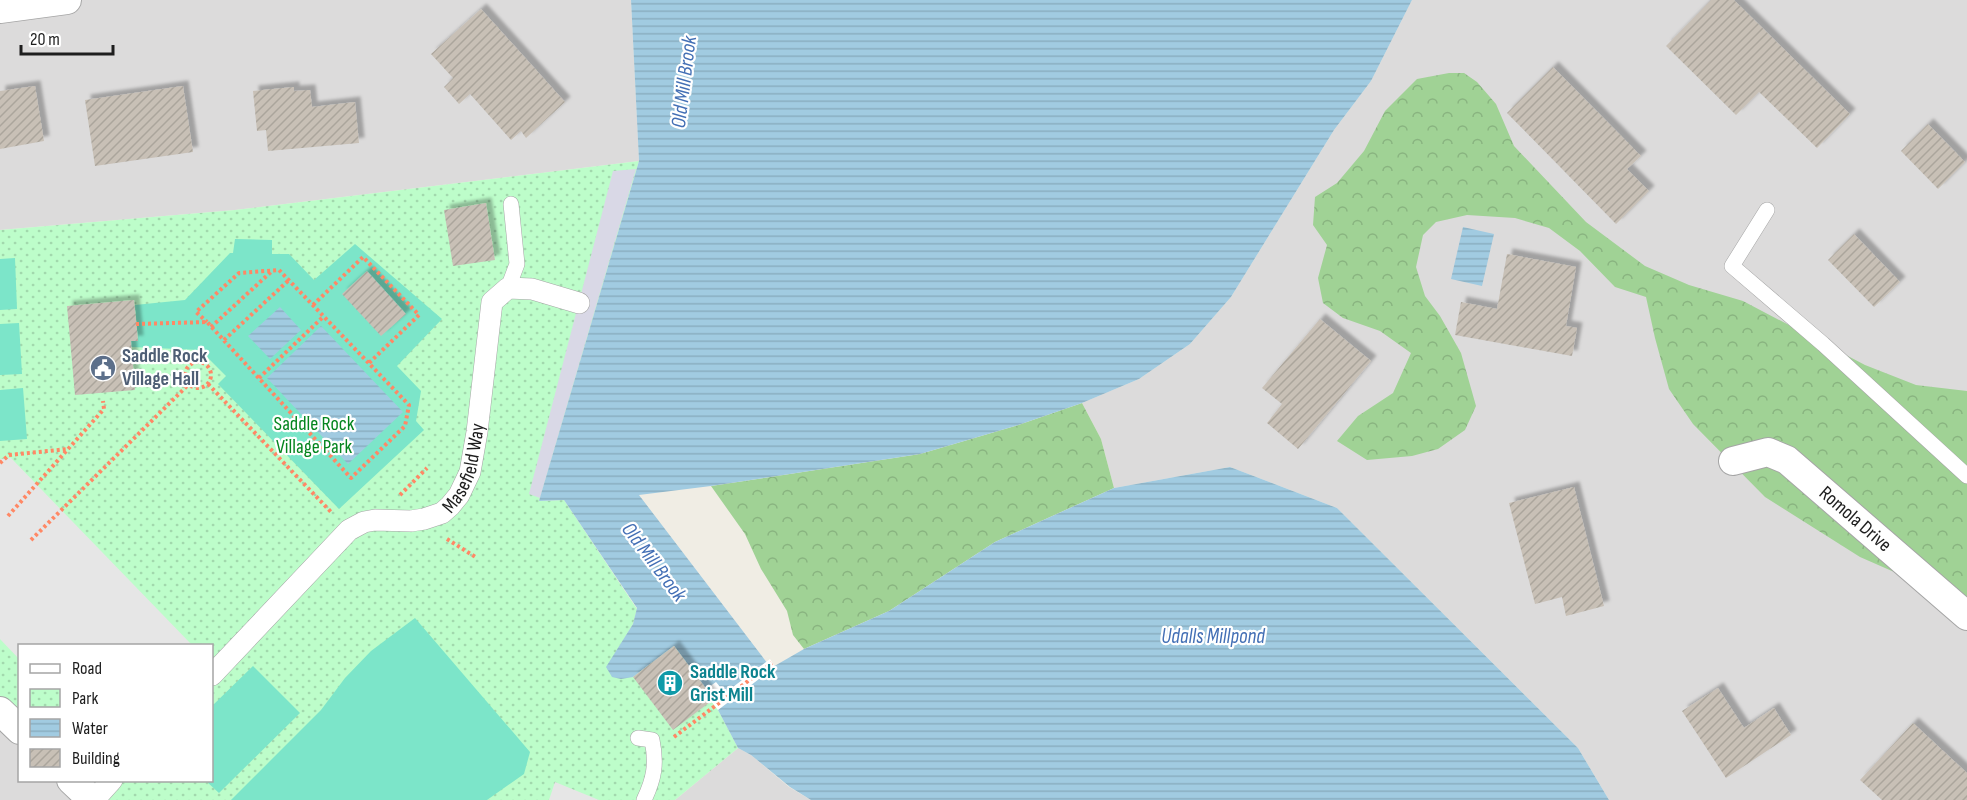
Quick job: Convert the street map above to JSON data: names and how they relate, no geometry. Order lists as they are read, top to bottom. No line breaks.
{"streets":{"street":["Masefield Way","Romola Drive"]},"water":["Old Mill Brook","Udalls Millpond"],"parks":["Saddle Rock Village Park"],"places":{"public building":["Saddle Rock Village Hall"],"building":["Saddle Rock Grist Mill"]},"legend":["Road","Park","Water","Building"],"scale_bar":"20 m"}
